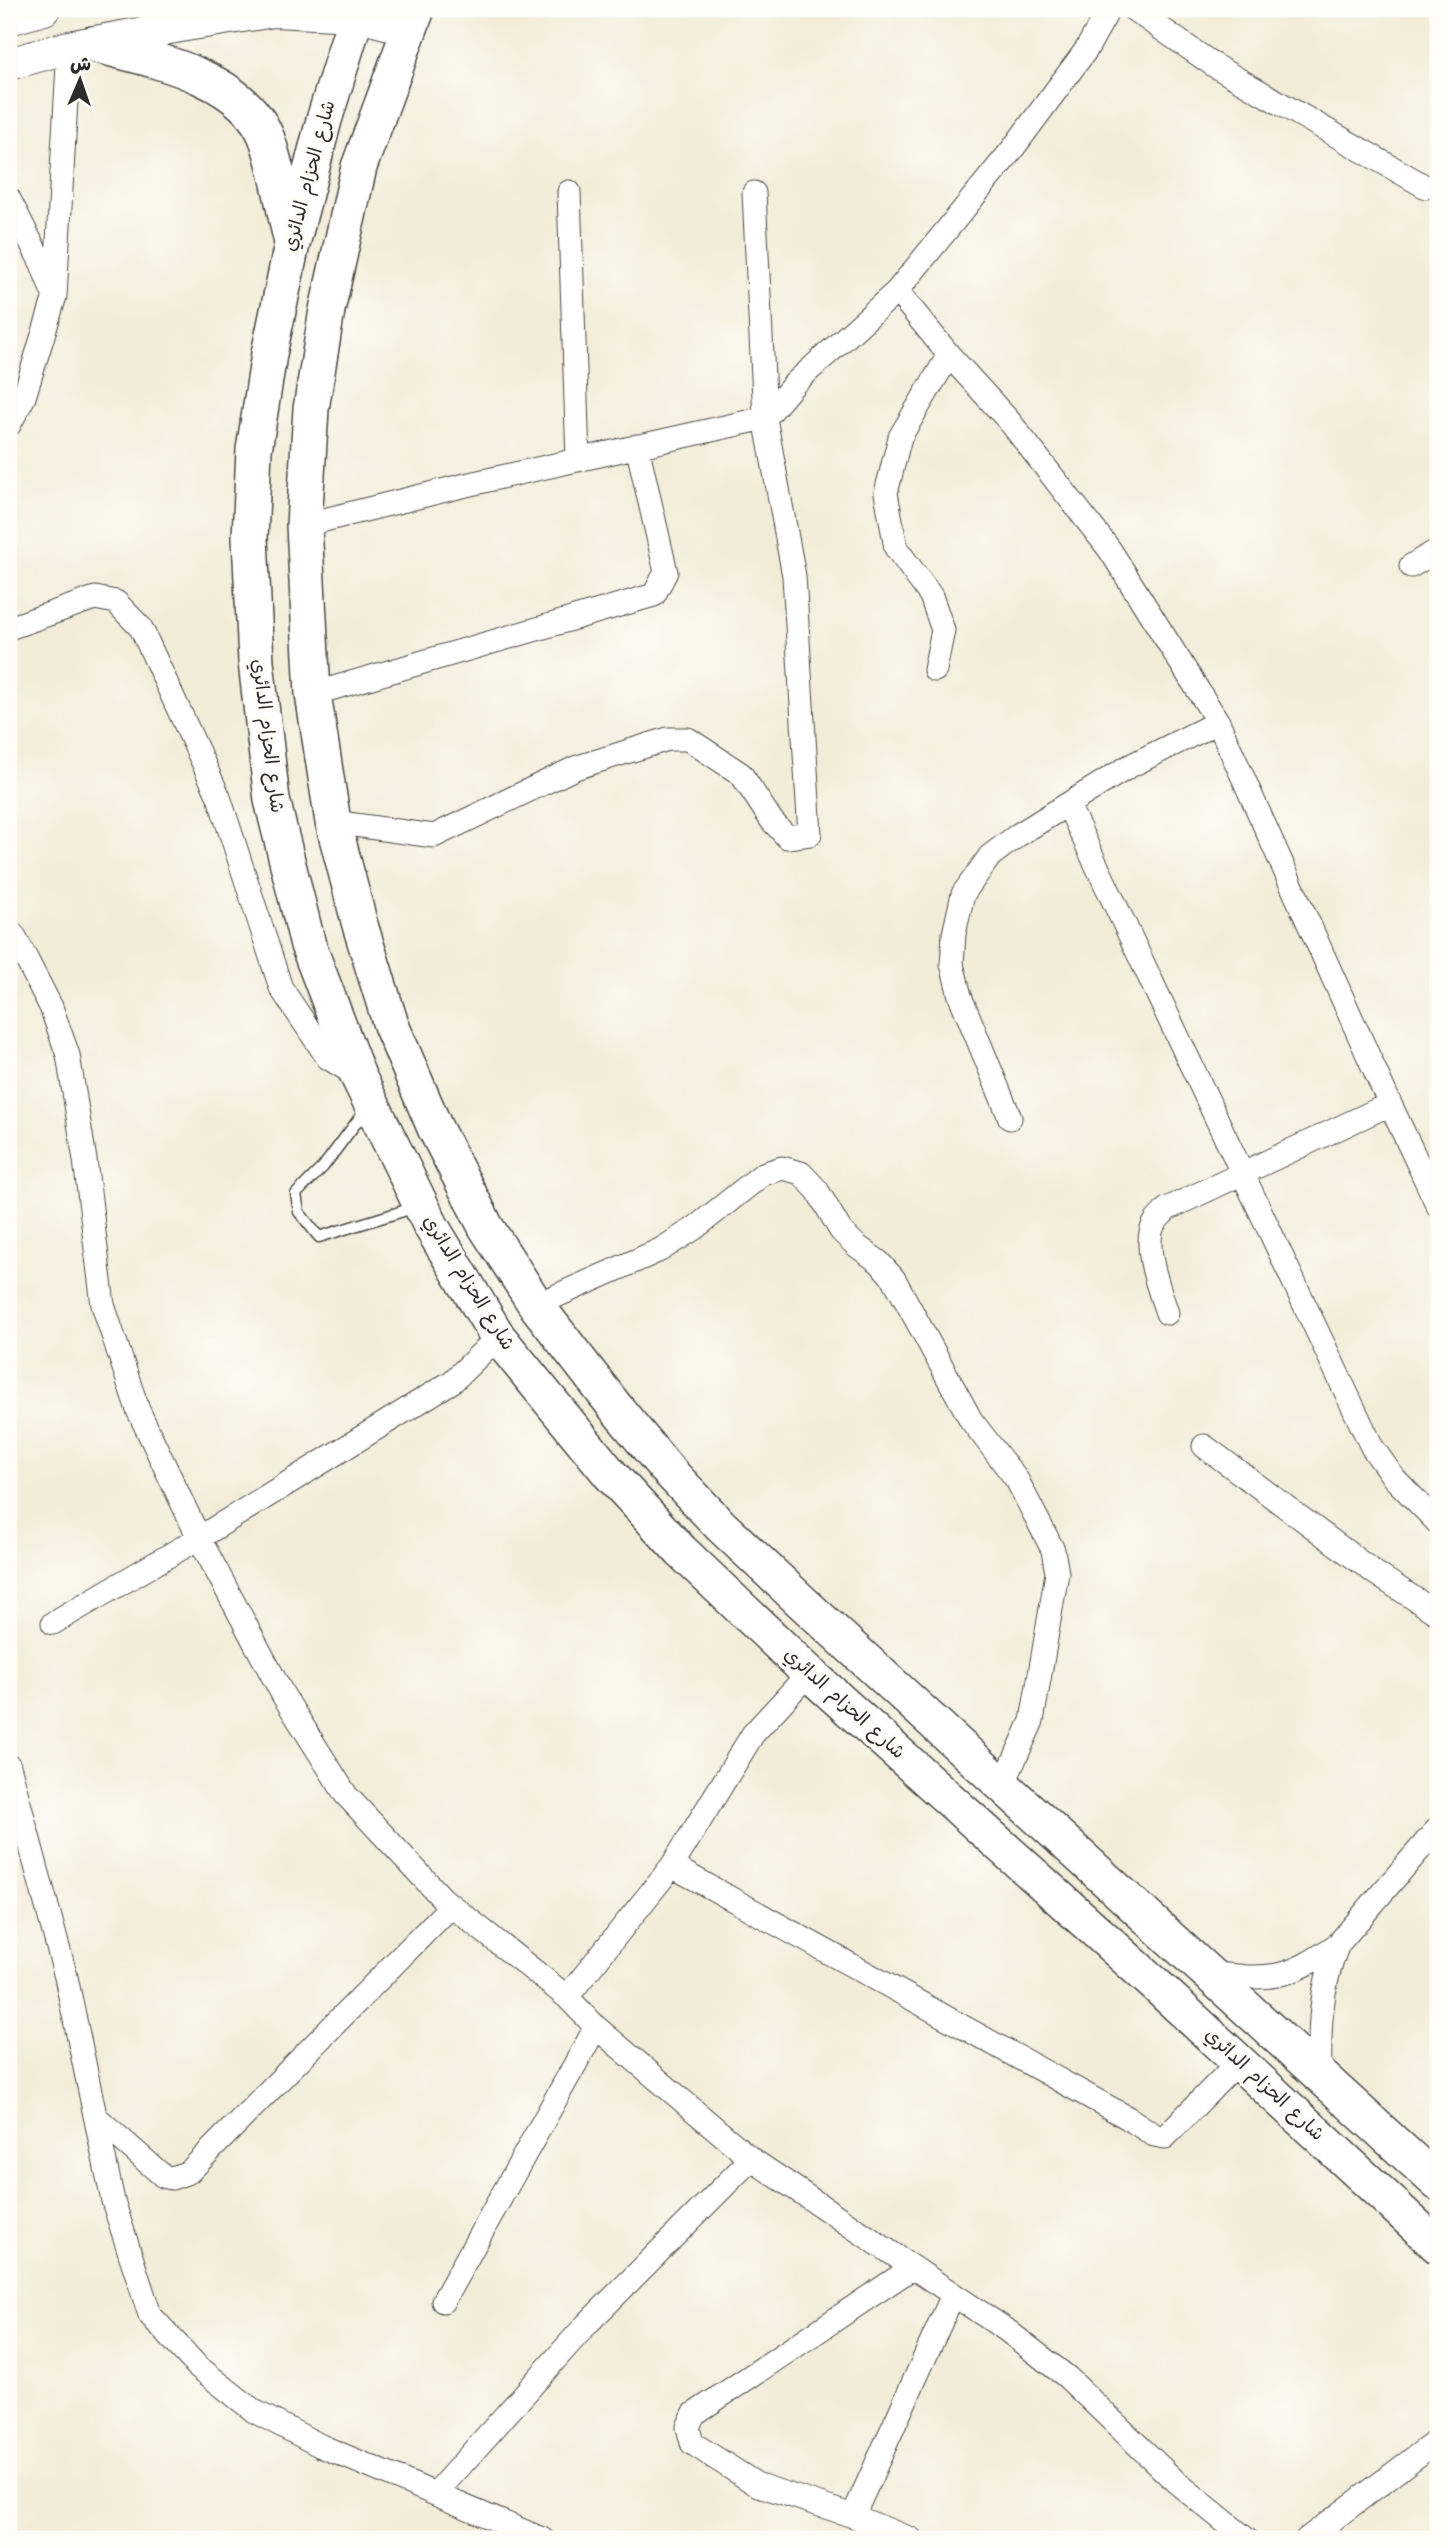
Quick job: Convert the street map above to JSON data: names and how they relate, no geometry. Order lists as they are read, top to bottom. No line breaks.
{"streets":{"main road":["شارع الحزام الدائري"]},"north":"top"}
